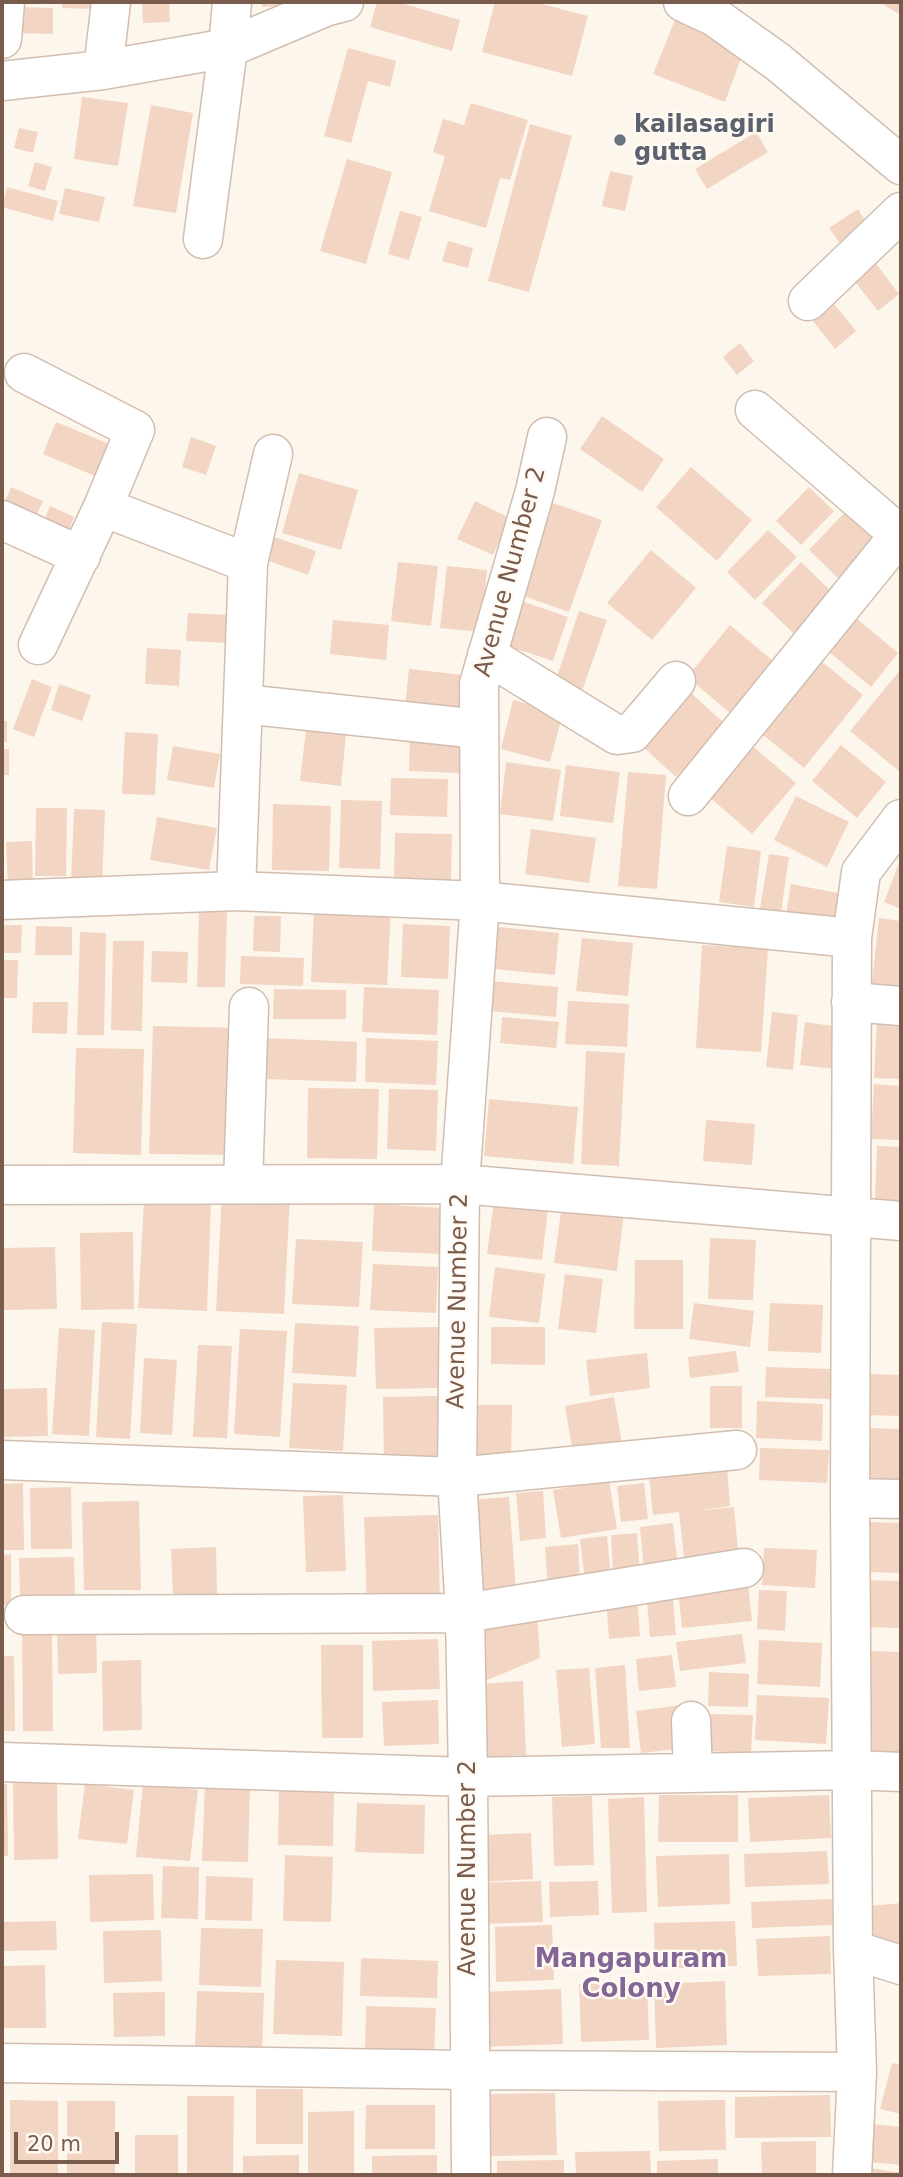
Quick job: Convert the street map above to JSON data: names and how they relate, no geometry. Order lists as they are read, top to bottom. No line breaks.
{"streets":{"street":["Avenue Number 2"]},"districts":["Mangapuram Colony"],"places":["kailasagiri gutta"],"scale_bar":"20 m"}
